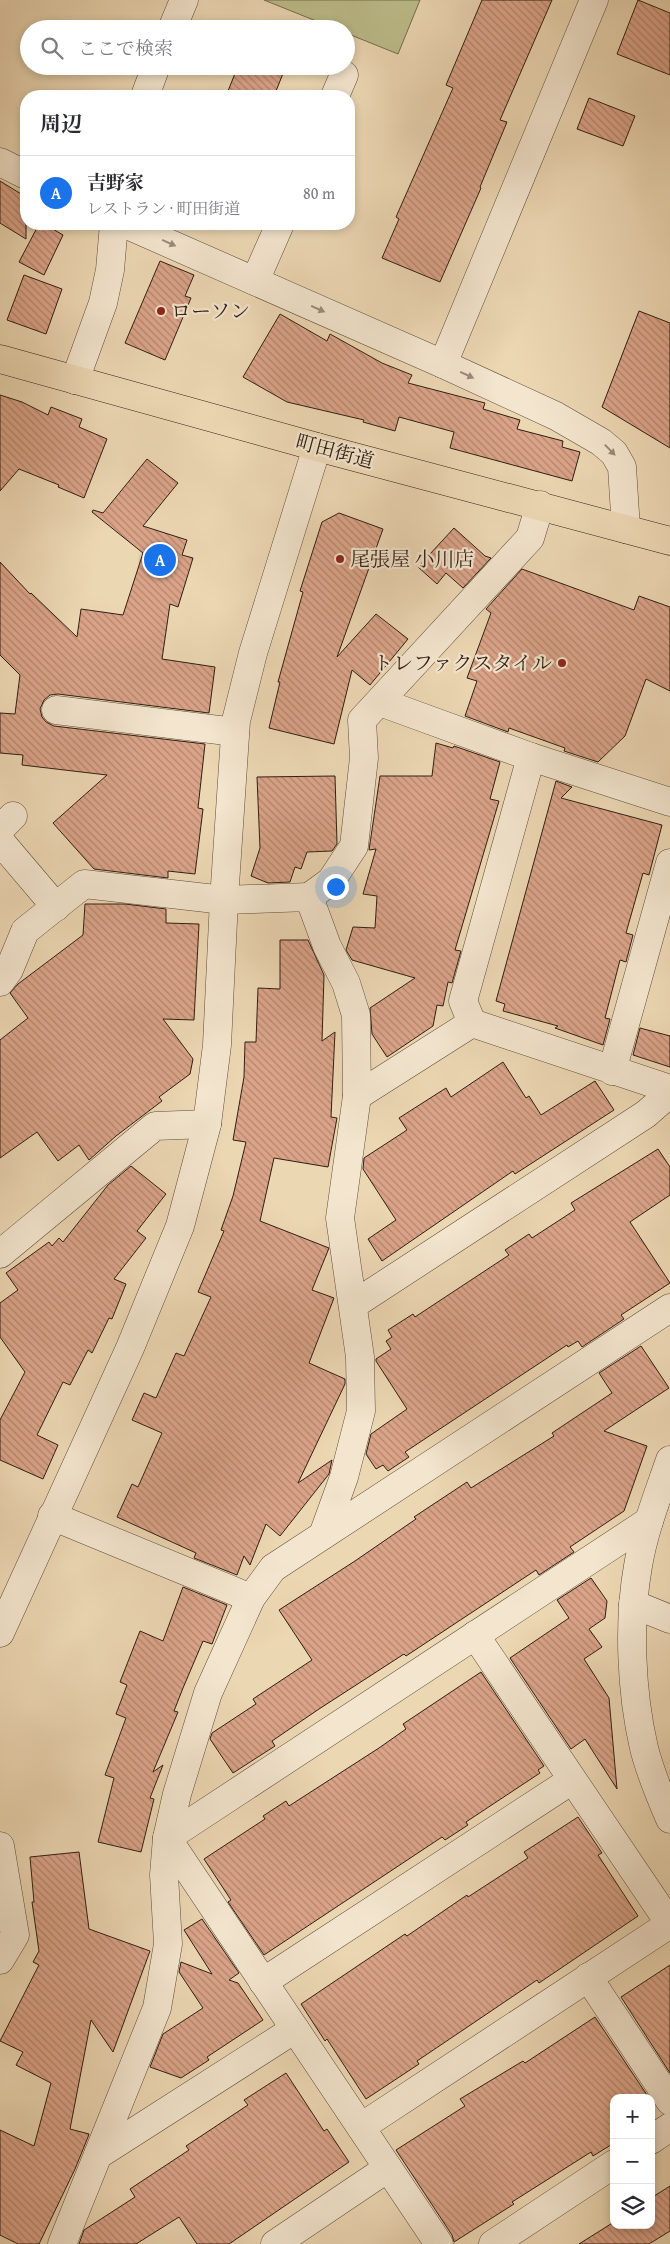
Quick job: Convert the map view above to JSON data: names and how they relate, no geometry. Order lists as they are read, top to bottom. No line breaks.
{"streets":{"main road":["町田街道"]},"places":["ローソン","尾張屋 小川店","トレファクスタイル"],"page":{"search":"ここで検索","heading":"周辺","list":[{"mark":"A","name":"吉野家","note":"レストラン · 町田街道","value":"80 m"}],"pins":"A","map_buttons":["+","−"]}}
